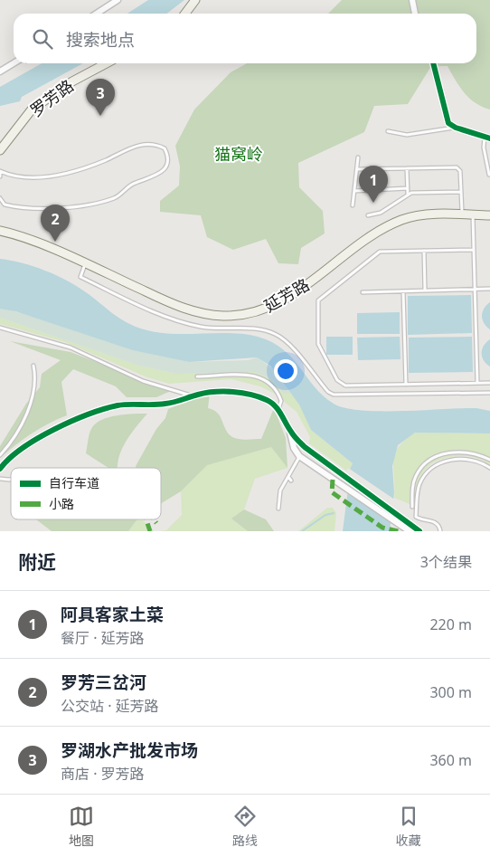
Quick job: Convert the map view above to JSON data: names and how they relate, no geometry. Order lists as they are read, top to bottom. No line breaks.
{"streets":{"main road":["罗芳路","延芳路"]},"parks":["猫窝岭"],"legend":["自行车道","小路"],"page":{"search":"搜索地点","pins":["3","1","2"],"heading":["附近","3个结果"],"list":[{"mark":"1","name":"阿具客家土菜","note":"餐厅 · 延芳路","value":"220 m"},{"mark":"2","name":"罗芳三岔河","note":"公交站 · 延芳路","value":"300 m"},{"mark":"3","name":"罗湖水产批发市场","note":"商店 · 罗芳路","value":"360 m"}],"nav":["地图","路线","收藏"]}}
